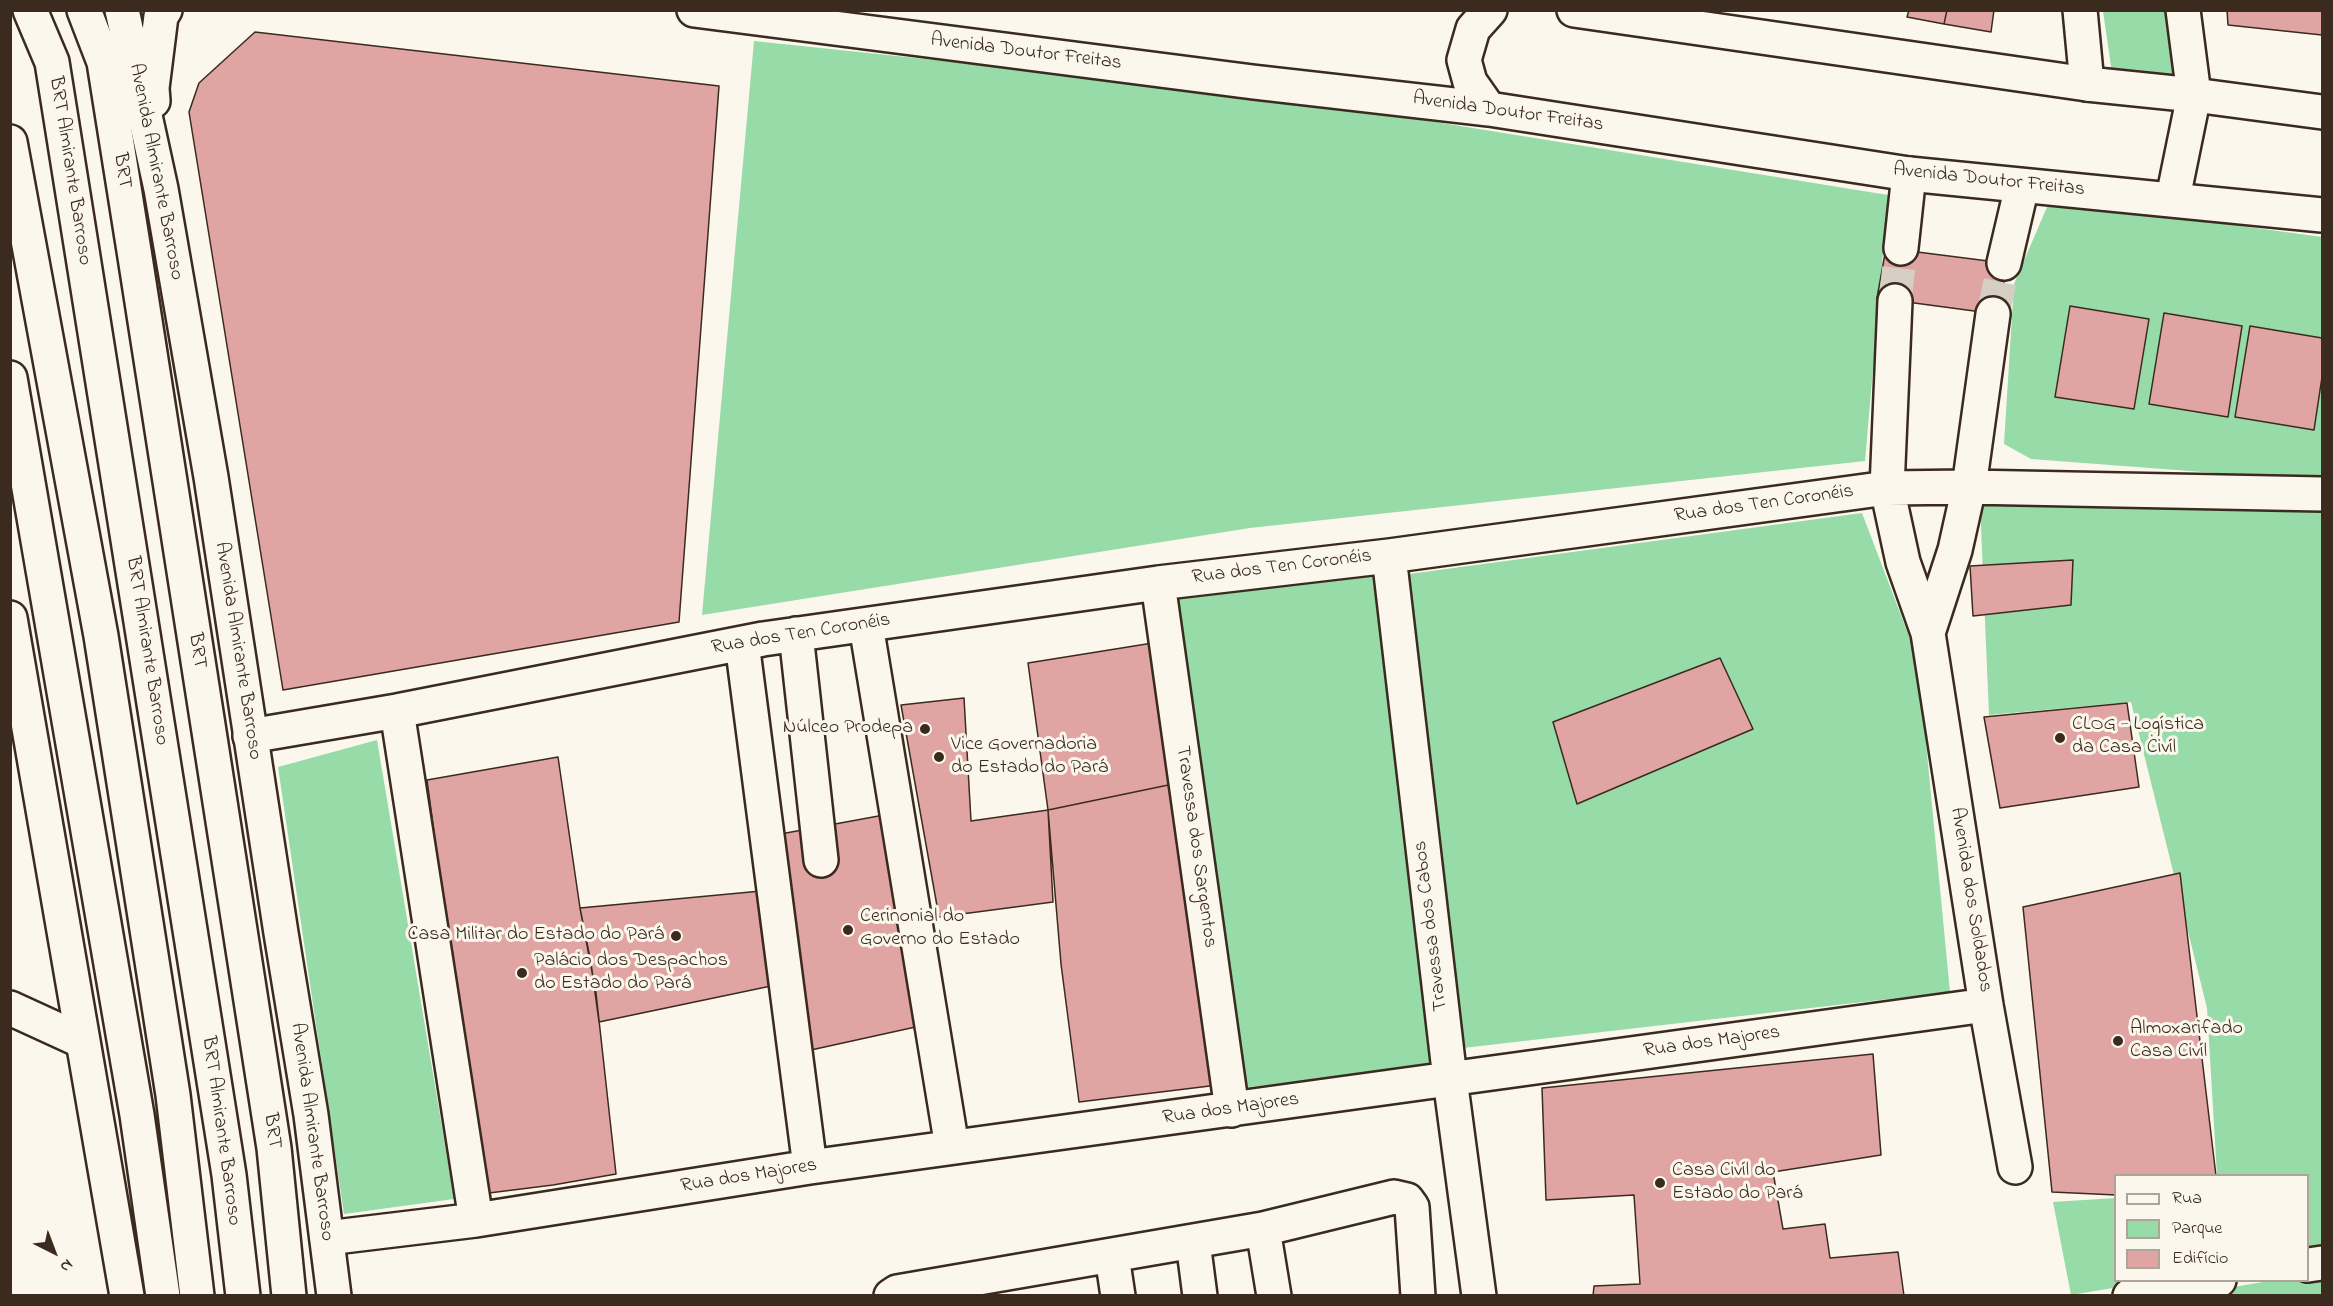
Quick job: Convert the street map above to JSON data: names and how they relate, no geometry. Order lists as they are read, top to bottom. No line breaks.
{"streets":{"main road":["Avenida Doutor Freitas","BRT Almirante Barroso","BRT","Avenida Almirante Barroso","Rua dos Ten Coronéis","Travessa dos Sargentos","Avenida dos Soldados","Travessa dos Cabos","Rua dos Majores"]},"crossings":[["Avenida Almirante Barroso","Rua dos Ten Coronéis"],["Avenida Almirante Barroso","Rua dos Majores"],["Rua dos Ten Coronéis","Travessa dos Sargentos"],["Rua dos Ten Coronéis","Avenida dos Soldados"],["Rua dos Ten Coronéis","Travessa dos Cabos"],["Travessa dos Sargentos","Rua dos Majores"],["Avenida dos Soldados","Rua dos Majores"],["Travessa dos Cabos","Rua dos Majores"]],"places":["Núlceo Prodepa","CLOG - Logística da Casa Civíl","Vice Governadoria do Estado do Pará","Cerinonial do Governo do Estado","Casa Militar do Estado do Pará","Palácio dos Despachos do Estado do Pará","Almoxarifado Casa Civíl","Casa Civíl do Estado do Pará"],"legend":["Rua","Parque","Edifício"],"north":"bottom right"}
